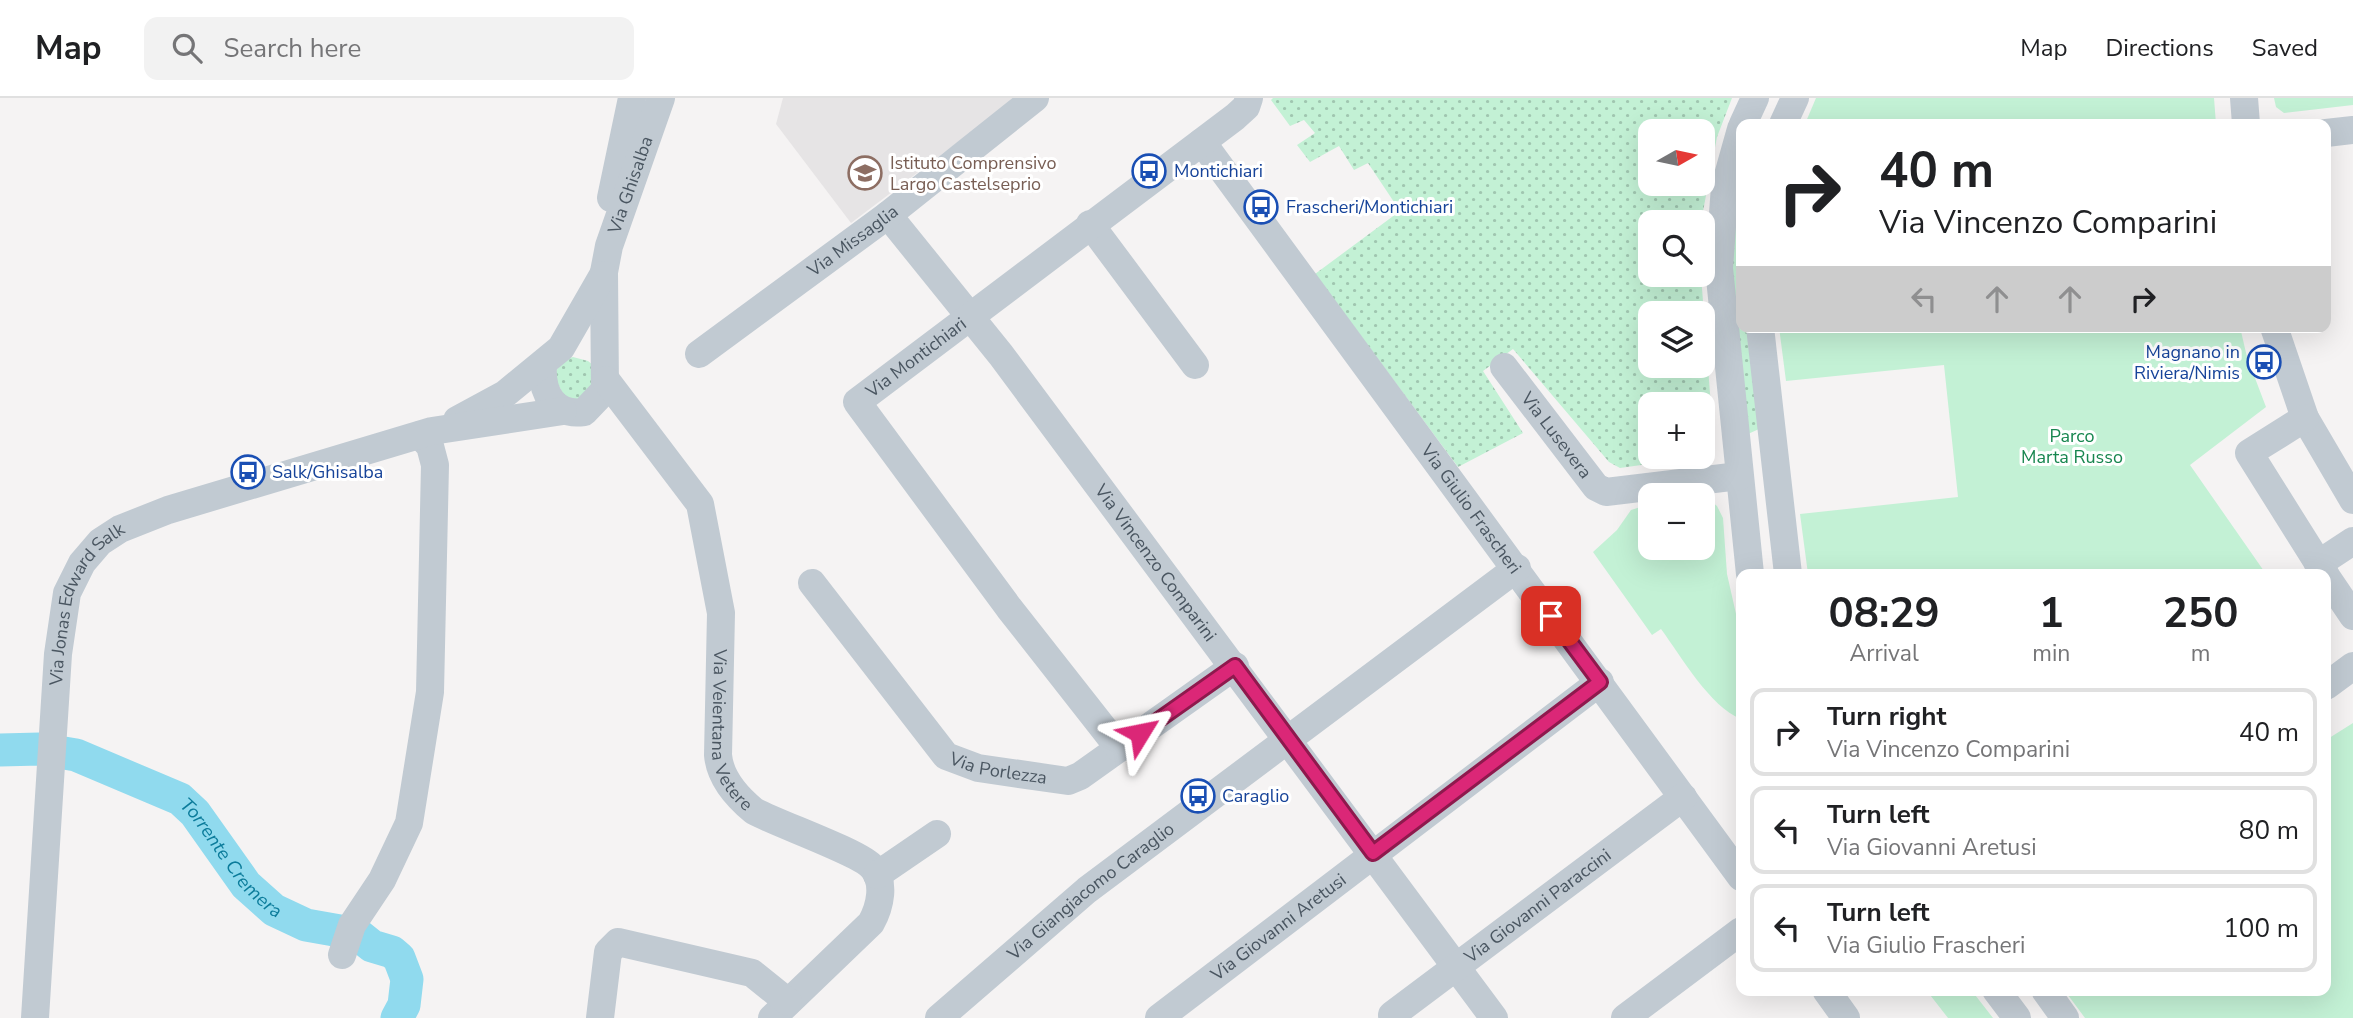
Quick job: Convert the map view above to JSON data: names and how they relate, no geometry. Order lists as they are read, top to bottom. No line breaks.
{"streets":{"street":["Via Ghisalba","Via Missaglia","Via Montichiari","Via Lusevera","Via Giulio Frascheri","Via Vincenzo Comparini","Via Jonas Edward Salk","Via Veientana Vetere","Via Porlezza","Via Giangiacomo Caraglio","Via Giovanni Paraccini","Via Giovanni Aretusi"]},"crossings":[["Via Ghisalba","Via Jonas Edward Salk"],["Via Ghisalba","Via Veientana Vetere"],["Via Missaglia","Via Vincenzo Comparini"],["Via Montichiari","Via Giulio Frascheri"],["Via Montichiari","Via Vincenzo Comparini"],["Via Montichiari","Via Porlezza"],["Via Giulio Frascheri","Via Giangiacomo Caraglio"],["Via Giulio Frascheri","Via Giovanni Paraccini"],["Via Giulio Frascheri","Via Giovanni Aretusi"],["Via Vincenzo Comparini","Via Porlezza"],["Via Vincenzo Comparini","Via Giangiacomo Caraglio"],["Via Vincenzo Comparini","Via Giovanni Paraccini"],["Via Vincenzo Comparini","Via Giovanni Aretusi"],["Via Jonas Edward Salk","Via Veientana Vetere"]],"water":["Torrente Cremera"],"parks":["Parco Marta Russo"],"places":{"bus stop":["Montichiari","Frascheri/Montichiari","Magnano in Riviera/Nimis","Salk/Ghisalba","Caraglio"],"school or university":["Istituto Comprensivo Largo Castelseprio"]},"north":"right","page":{"header":"Map","search":"Search here","nav":["Map","Directions","Saved"],"map_buttons":["+","−"],"turn":["40 m","Via Vincenzo Comparini"],"eta":["08:29","Arrival","1","min","250","m"],"list":[{"name":"Turn right","note":"Via Vincenzo Comparini","value":"40 m"},{"name":"Turn left","note":"Via Giovanni Aretusi","value":"80 m"},{"name":"Turn left","note":"Via Giulio Frascheri","value":"100 m"}]}}
